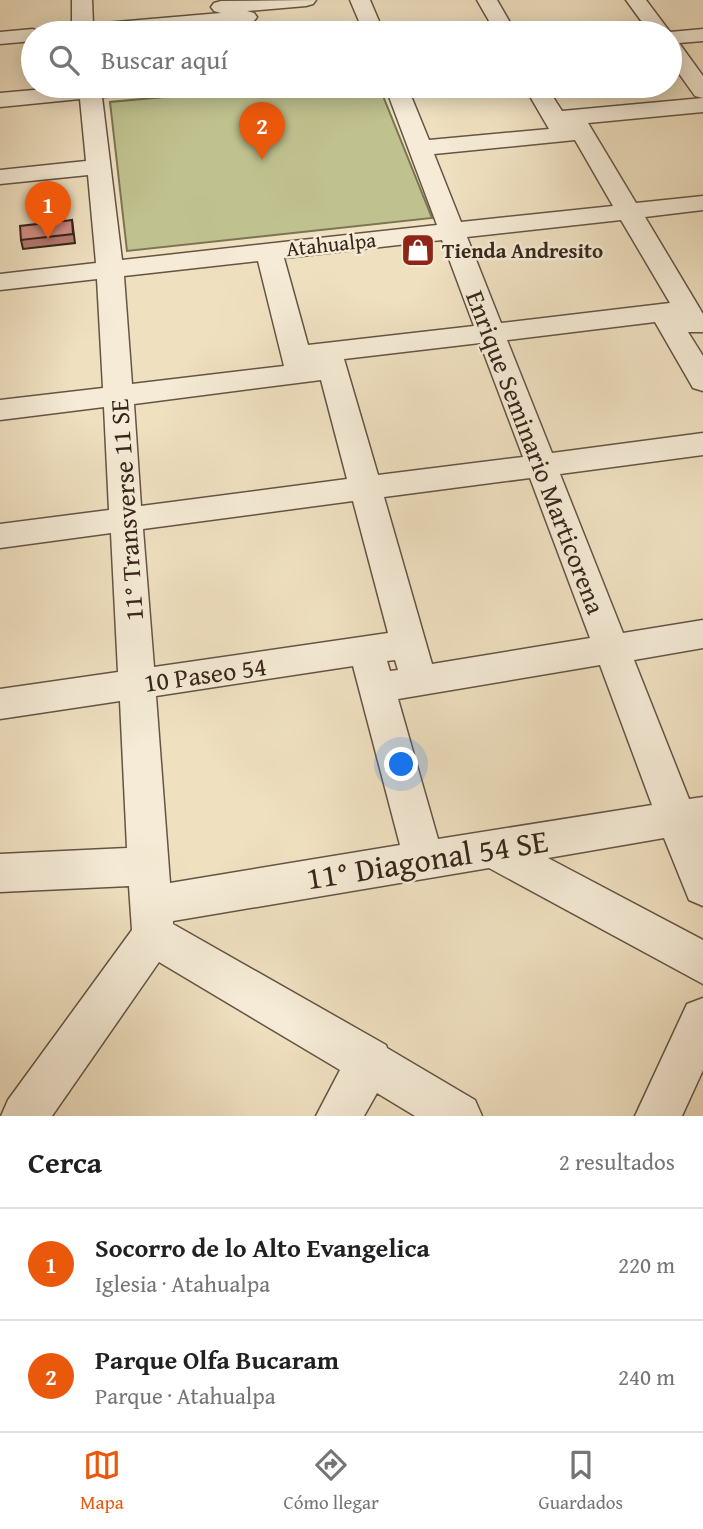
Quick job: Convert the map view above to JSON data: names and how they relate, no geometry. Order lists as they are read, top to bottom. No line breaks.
{"streets":{"street":["Atahualpa","Enrique Seminario Marticorena","11° Transverse 11 SE","10 Paseo 54","11° Diagonal 54 SE"]},"crossings":[["Atahualpa","Enrique Seminario Marticorena"],["Atahualpa","11° Transverse 11 SE"],["Enrique Seminario Marticorena","11° Diagonal 54 SE"],["11° Transverse 11 SE","10 Paseo 54"],["11° Transverse 11 SE","11° Diagonal 54 SE"]],"places":{"shop":["Tienda Andresito"]},"page":{"search":"Buscar aquí","pins":["2","1"],"heading":["Cerca","2 resultados"],"list":[{"mark":"1","name":"Socorro de lo Alto Evangelica","note":"Iglesia · Atahualpa","value":"220 m"},{"mark":"2","name":"Parque Olfa Bucaram","note":"Parque · Atahualpa","value":"240 m"}],"nav":["Mapa","Cómo llegar","Guardados"]}}
